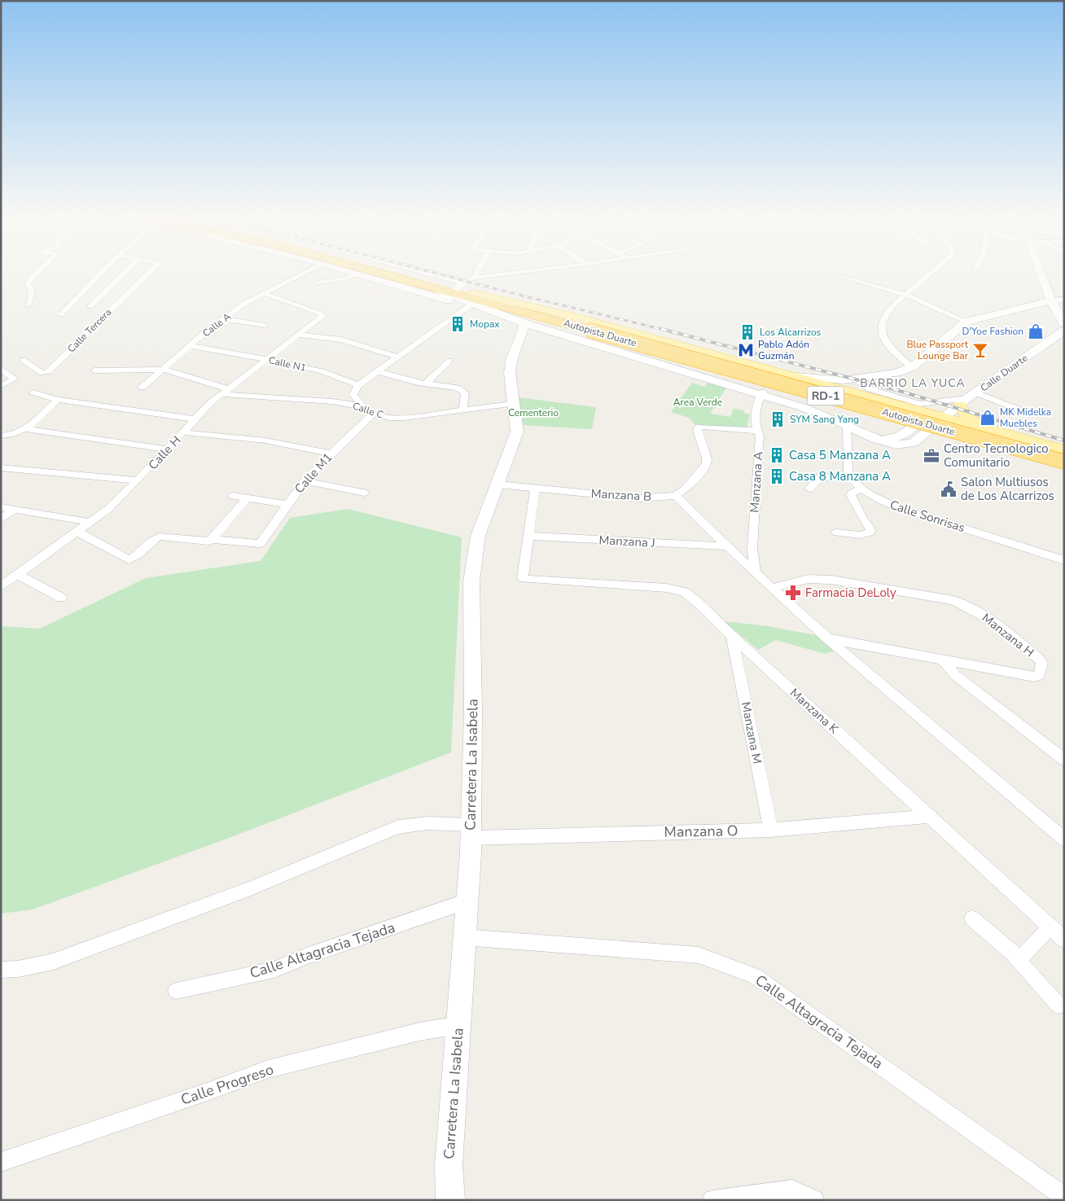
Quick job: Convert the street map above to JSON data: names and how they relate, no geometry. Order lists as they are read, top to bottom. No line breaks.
{"streets":{"highway":["Autopista Duarte","RD-1"],"main road":["Calle Duarte","Carretera La Isabela"],"street":["Calle A","Calle Tercera","Calle N1","Calle C","Calle H","Calle M1","Manzana A","Manzana B","Calle Sonrisas","Manzana J","Manzana H","Manzana K","Manzana M","Manzana O","Calle Altagracia Tejada","Calle Progreso"]},"crossings":[["Calle A","Calle N1"],["Calle A","Calle C"],["Calle A","Calle H"],["Autopista Duarte","RD-1"],["Calle N1","Calle H"],["Calle C","Calle H"],["Calle C","Calle M1"],["Calle C","Carretera La Isabela"],["Manzana B","Carretera La Isabela"],["Manzana J","Manzana K"],["Manzana K","Manzana M"],["Manzana K","Manzana O"],["Manzana M","Manzana O"],["Carretera La Isabela","Manzana O"],["Carretera La Isabela","Calle Altagracia Tejada"],["Carretera La Isabela","Calle Progreso"]],"districts":["BARRIO LA YUCA"],"parks":["Area Verde","Cementerio"],"places":{"building":["Mopax","Los Alcarrizos","SYM Sang Yang","Casa 5 Manzana A","Casa 8 Manzana A"],"shop":["D'Yoe Fashion","MK Midelka Muebles"],"metro station":["Pablo Adón Guzmán"],"bar":["Blue Passport Lounge Bar"],"office":["Centro Tecnologico Comunitario"],"public building":["Salon Multiusos de Los Alcarrizos"],"pharmacy":["Farmacia DeLoly"]}}
